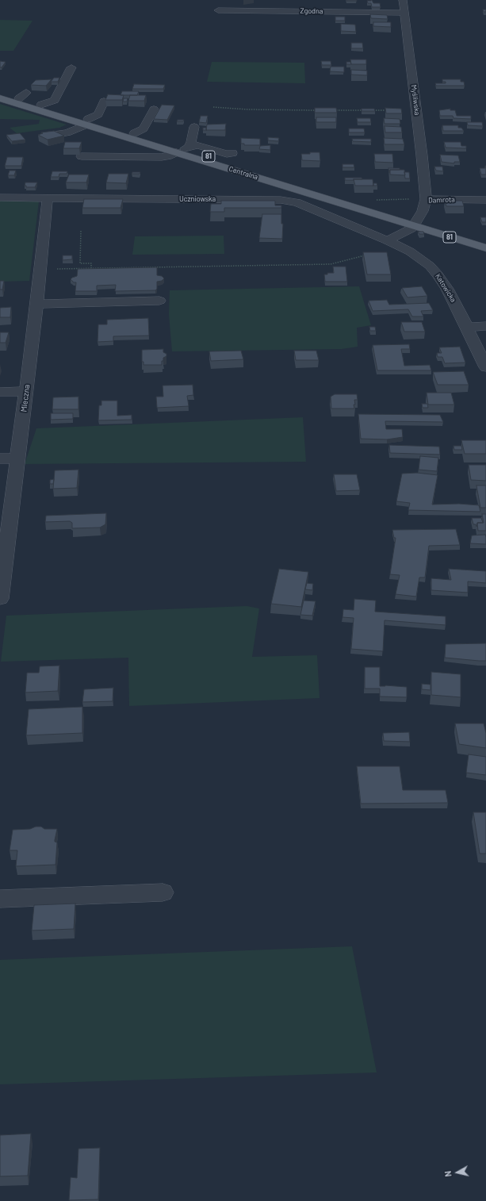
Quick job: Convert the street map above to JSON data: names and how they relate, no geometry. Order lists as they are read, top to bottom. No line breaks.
{"streets":{"main road":["81","Centralna"],"street":["Zgodna","Myśliwska","Uczniowska","Damrota","Katowicka","Mleczna"]},"crossings":[["Zgodna","Myśliwska"],["Myśliwska","Damrota"],["Centralna","Damrota"],["Uczniowska","Katowicka"],["Uczniowska","Mleczna"]],"north":"left"}
